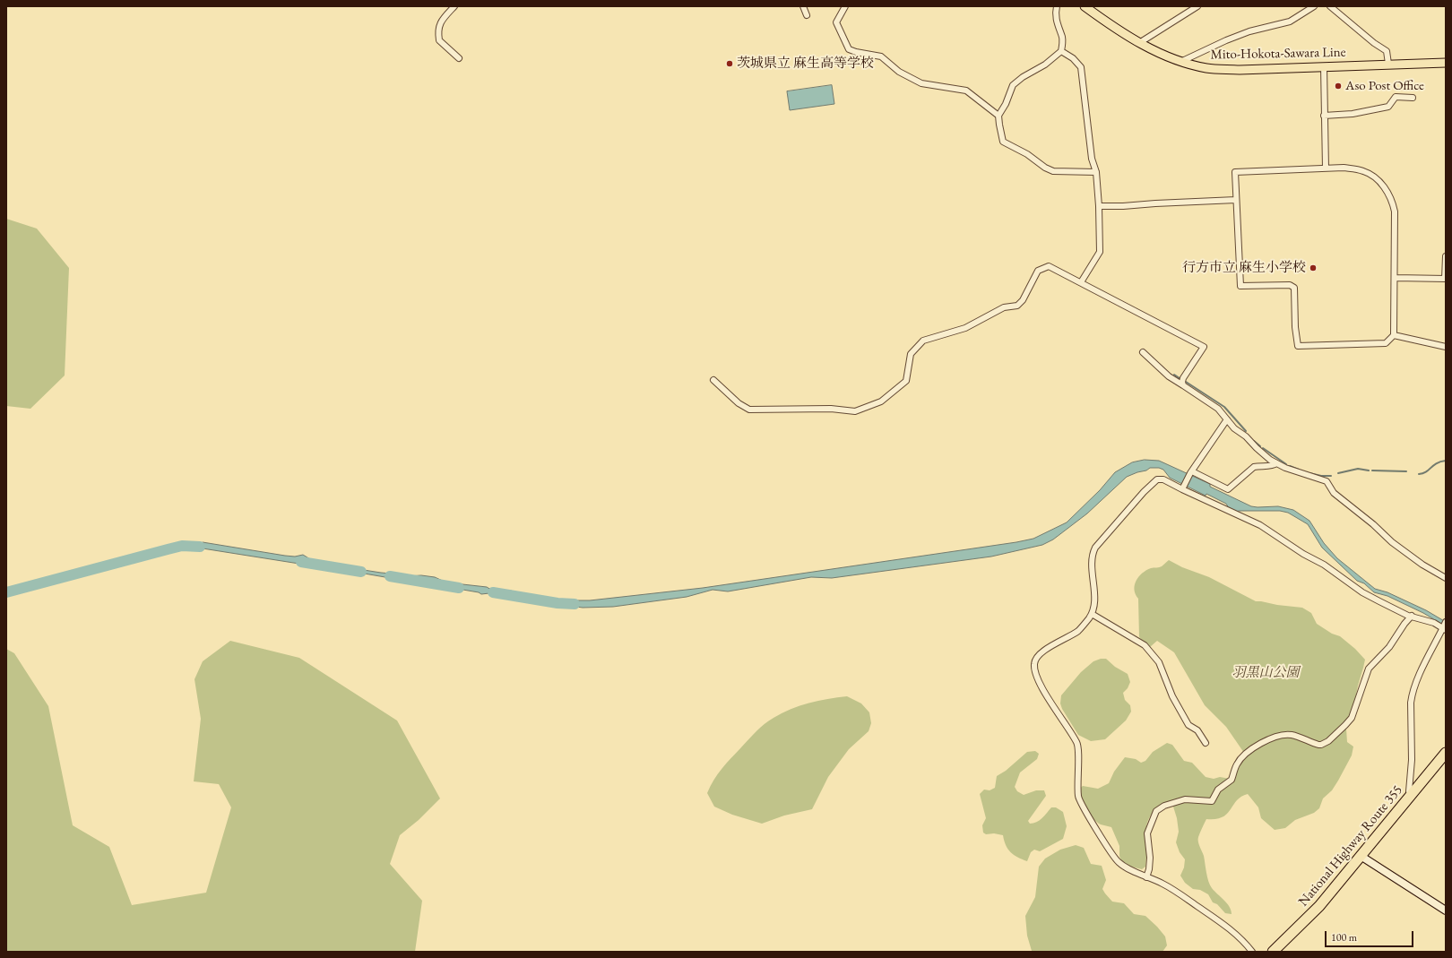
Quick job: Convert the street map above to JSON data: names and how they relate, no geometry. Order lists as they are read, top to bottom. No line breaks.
{"streets":{"highway":["National Highway Route 355"],"main road":["Mito-Hokota-Sawara Line"]},"parks":["羽黒山公園"],"places":["茨城県立 麻生高等学校","Aso Post Office","行方市立 麻生小学校"],"scale_bar":"100 m"}
